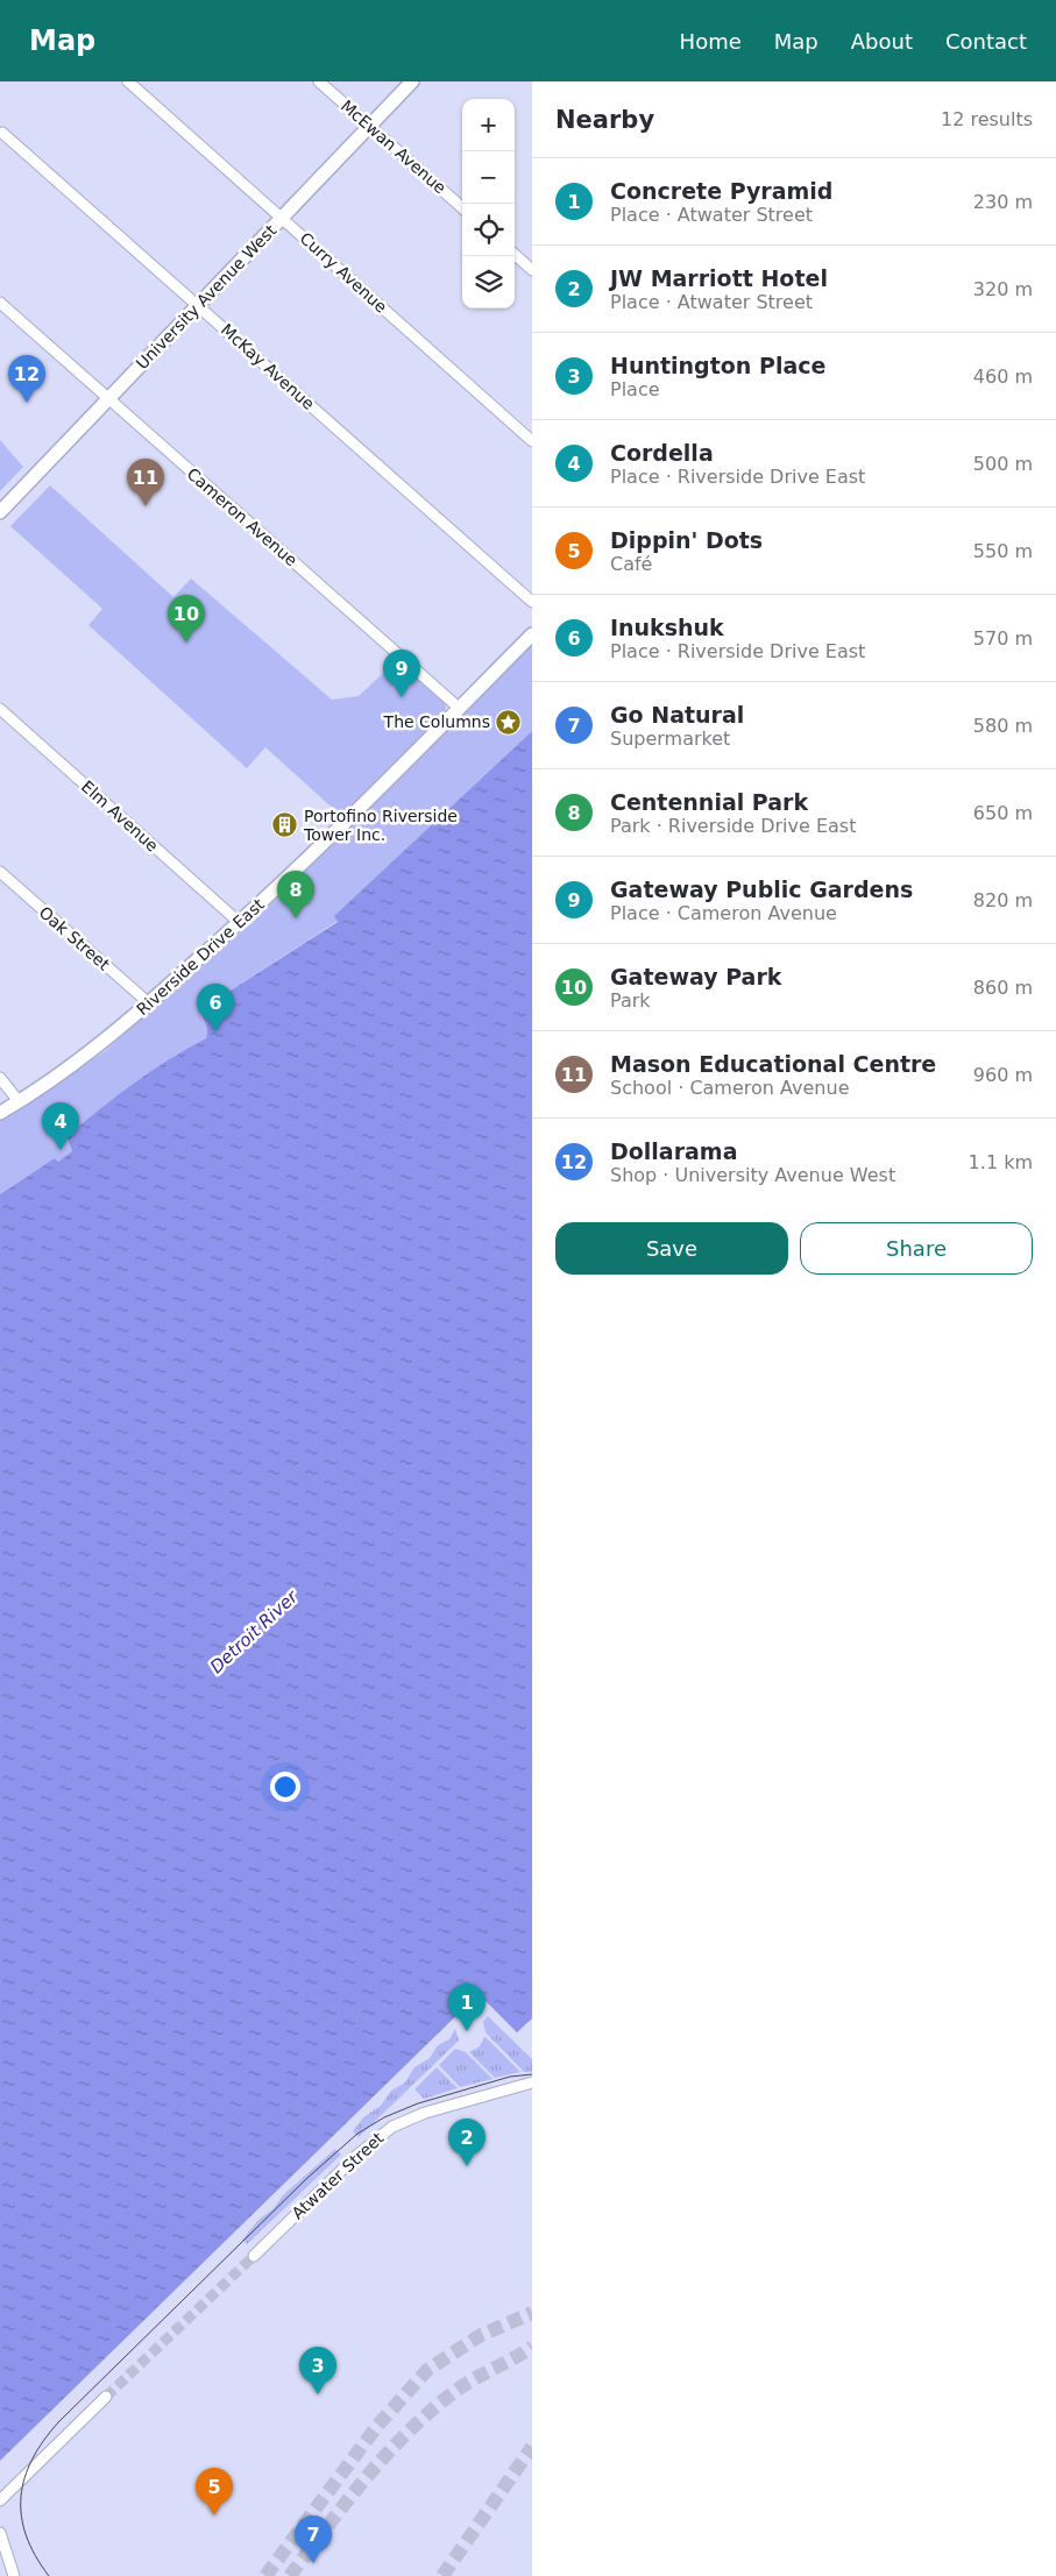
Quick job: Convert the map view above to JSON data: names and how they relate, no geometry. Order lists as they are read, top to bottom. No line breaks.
{"streets":{"main road":["University Avenue West","Riverside Drive East"],"street":["McEwan Avenue","Curry Avenue","McKay Avenue","Cameron Avenue","Elm Avenue","Oak Street","Atwater Street"]},"crossings":[["McEwan Avenue","University Avenue West"],["Curry Avenue","University Avenue West"],["University Avenue West","McKay Avenue"],["University Avenue West","Cameron Avenue"],["Cameron Avenue","Riverside Drive East"],["Elm Avenue","Riverside Drive East"],["Oak Street","Riverside Drive East"]],"water":["Detroit River"],"places":{"place":["The Columns"],"building":["Portofino Riverside Tower Inc."]},"page":{"header":"Map","nav":["Home","Map","About","Contact"],"heading":["Nearby","12 results"],"map_buttons":["+","−"],"list":[{"mark":"1","name":"Concrete Pyramid","note":"Place · Atwater Street","value":"230 m"},{"mark":"2","name":"JW Marriott Hotel","note":"Place · Atwater Street","value":"320 m"},{"mark":"3","name":"Huntington Place","note":"Place","value":"460 m"},{"mark":"4","name":"Cordella","note":"Place · Riverside Drive East","value":"500 m"},{"mark":"5","name":"Dippin' Dots","note":"Café","value":"550 m"},{"mark":"6","name":"Inukshuk","note":"Place · Riverside Drive East","value":"570 m"},{"mark":"7","name":"Go Natural","note":"Supermarket","value":"580 m"},{"mark":"8","name":"Centennial Park","note":"Park · Riverside Drive East","value":"650 m"},{"mark":"9","name":"Gateway Public Gardens","note":"Place · Cameron Avenue","value":"820 m"},{"mark":"10","name":"Gateway Park","note":"Park","value":"860 m"},{"mark":"11","name":"Mason Educational Centre","note":"School · Cameron Avenue","value":"960 m"},{"mark":"12","name":"Dollarama","note":"Shop · University Avenue West","value":"1.1 km"}],"pins":["12","11","10","9","8","6","4","1","2","3","5","7"],"buttons":["Save","Share"]}}
